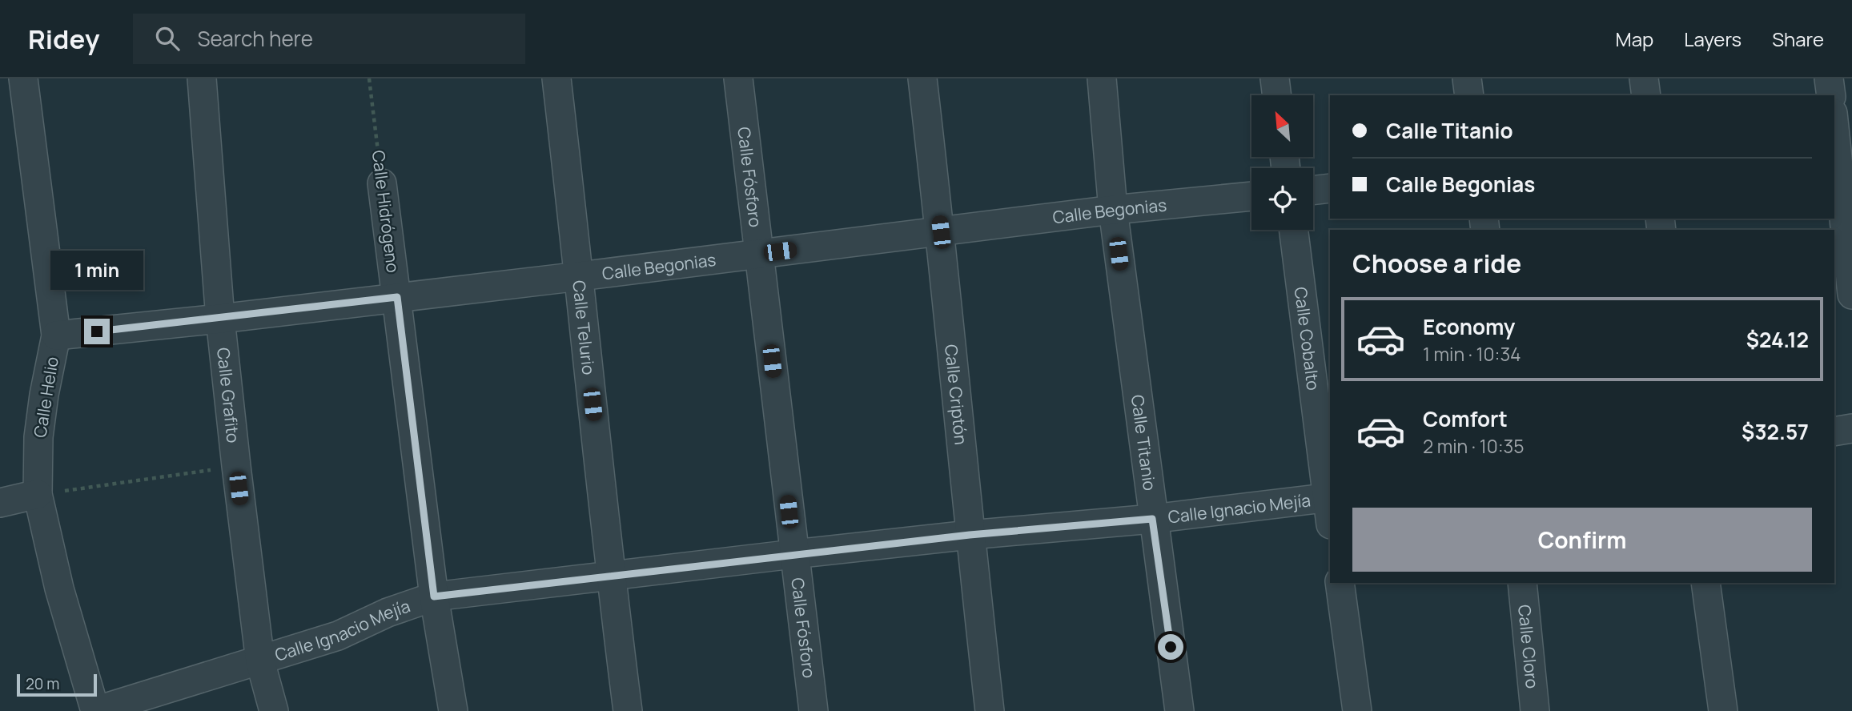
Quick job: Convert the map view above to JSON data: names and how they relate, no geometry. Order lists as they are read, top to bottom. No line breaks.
{"streets":{"street":["Calle Fósforo","Calle Hidrógeno","Calle Begonias","Calle Telurio","Calle Cobalto","Calle Criptón","Calle Grafito","Calle Helio","Calle Titanio","Calle Ignacio Mejía","Calle Cloro"]},"crossings":[["Calle Fósforo","Calle Begonias"],["Calle Fósforo","Calle Ignacio Mejía"],["Calle Hidrógeno","Calle Begonias"],["Calle Hidrógeno","Calle Ignacio Mejía"],["Calle Begonias","Calle Telurio"],["Calle Begonias","Calle Criptón"],["Calle Begonias","Calle Grafito"],["Calle Begonias","Calle Helio"],["Calle Begonias","Calle Titanio"],["Calle Telurio","Calle Ignacio Mejía"],["Calle Cobalto","Calle Ignacio Mejía"],["Calle Criptón","Calle Ignacio Mejía"],["Calle Grafito","Calle Ignacio Mejía"],["Calle Helio","Calle Ignacio Mejía"],["Calle Titanio","Calle Ignacio Mejía"]],"scale_bar":"20 m","north":"top left","page":{"header":"Ridey","search":"Search here","nav":["Map","Layers","Share"],"banner":["Calle Titanio","Calle Begonias"],"heading":"Choose a ride","bubble":"1 min","list":[{"name":"Economy","note":"1 min · 10:34","value":"$24.12"},{"name":"Comfort","note":"2 min · 10:35","value":"$32.57"}],"buttons":"Confirm","scale":"20 m"}}
